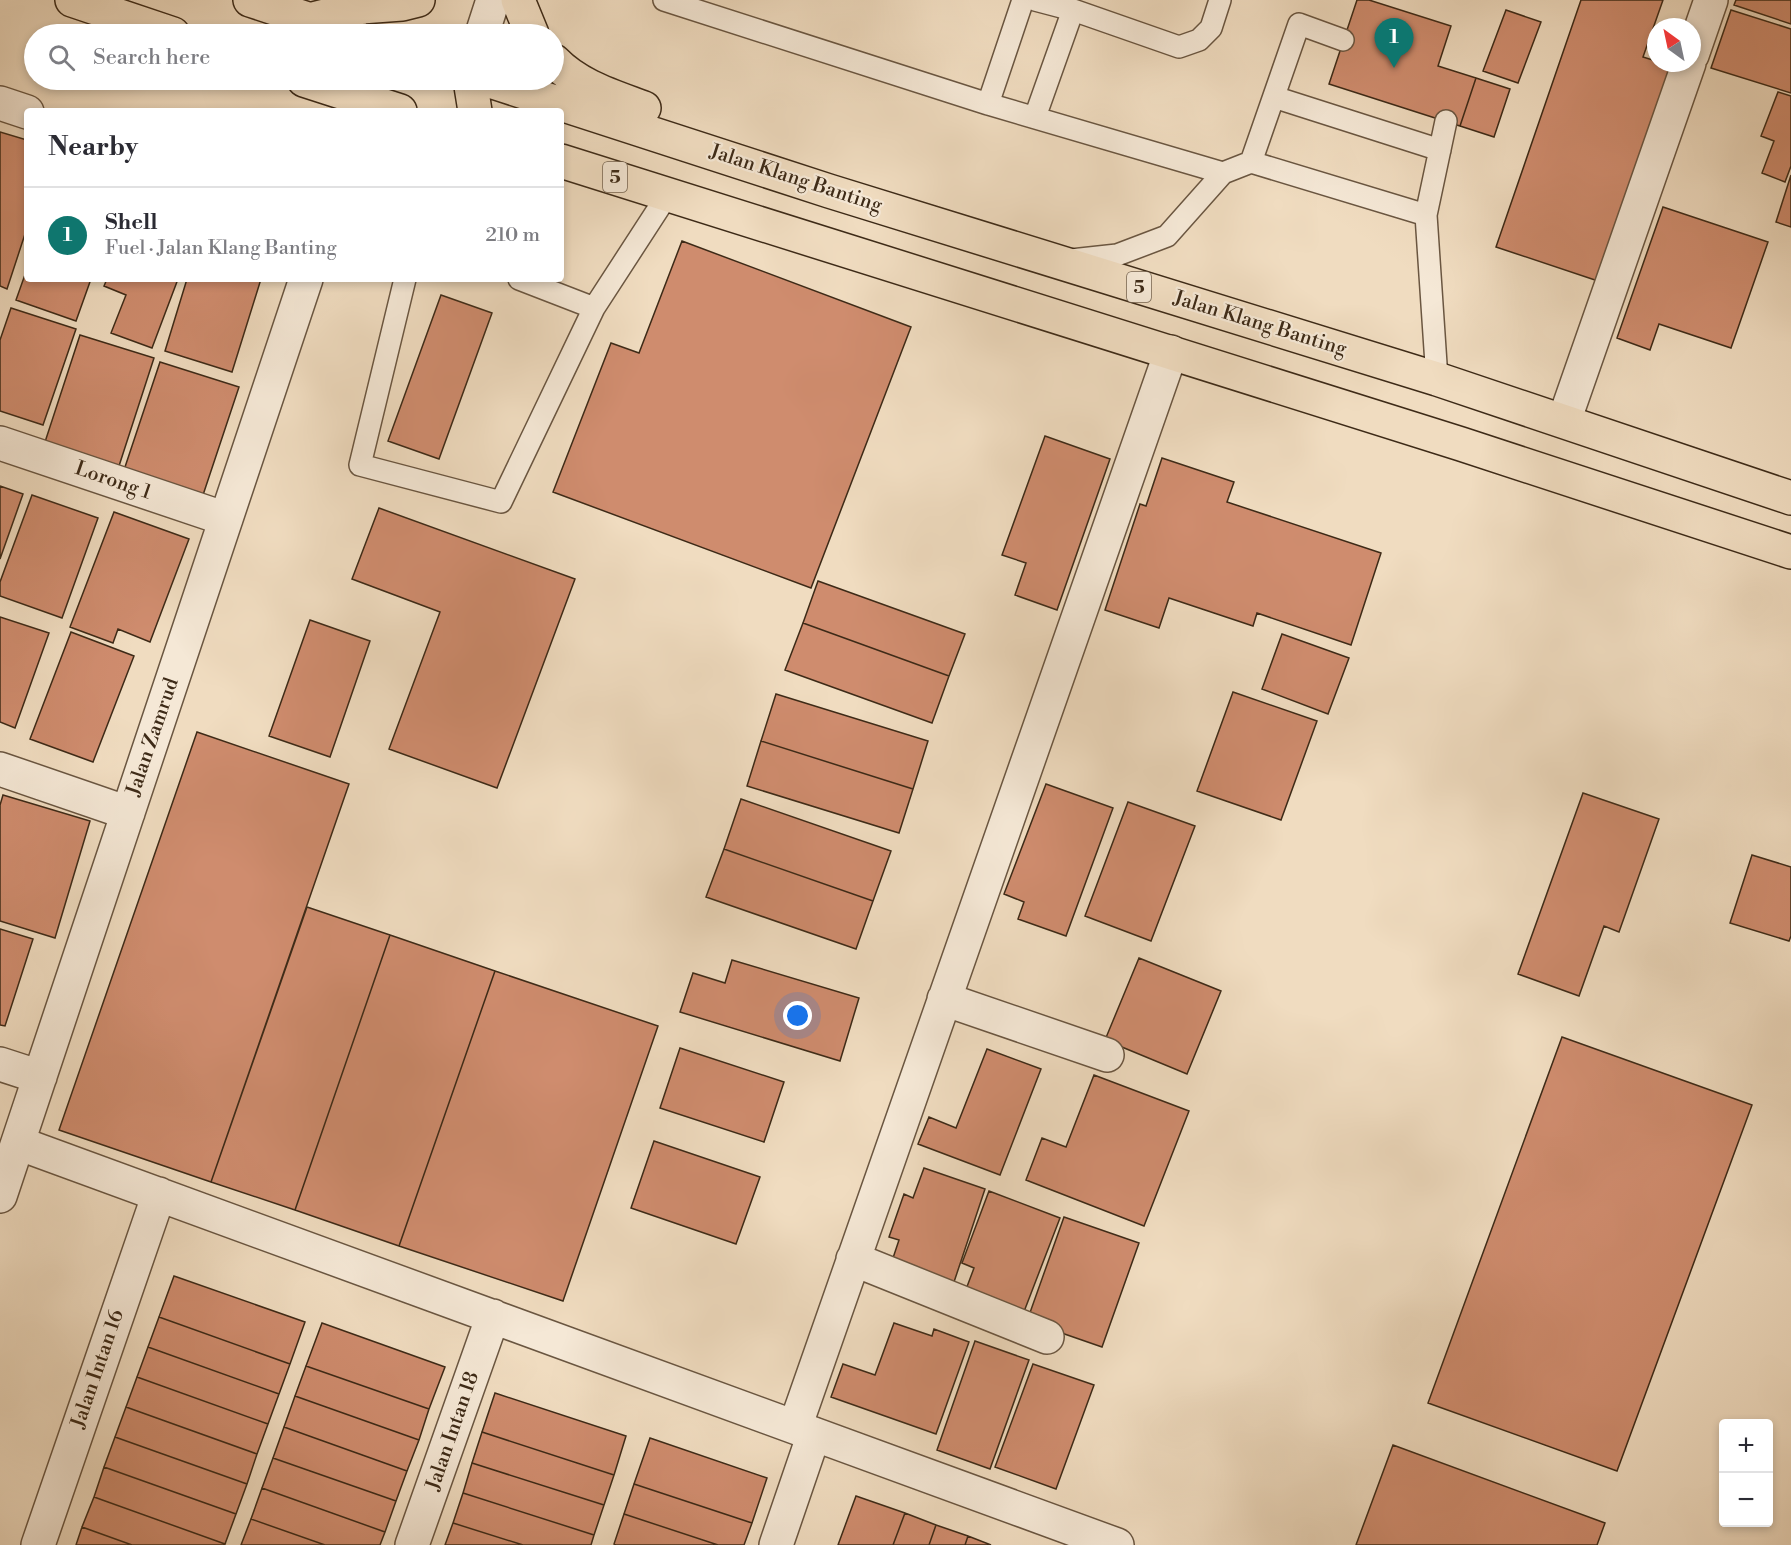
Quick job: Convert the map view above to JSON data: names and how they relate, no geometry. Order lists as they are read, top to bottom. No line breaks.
{"streets":{"highway":["5","Jalan Klang Banting"],"street":["Lorong 1","Jalan Zamrud","Jalan Intan 16","Jalan Intan 18"]},"crossings":[["Lorong 1","Jalan Zamrud"]],"north":"top left","page":{"pins":"1","search":"Search here","heading":"Nearby","list":[{"mark":"1","name":"Shell","note":"Fuel · Jalan Klang Banting","value":"210 m"}],"map_buttons":["+","−"]}}
